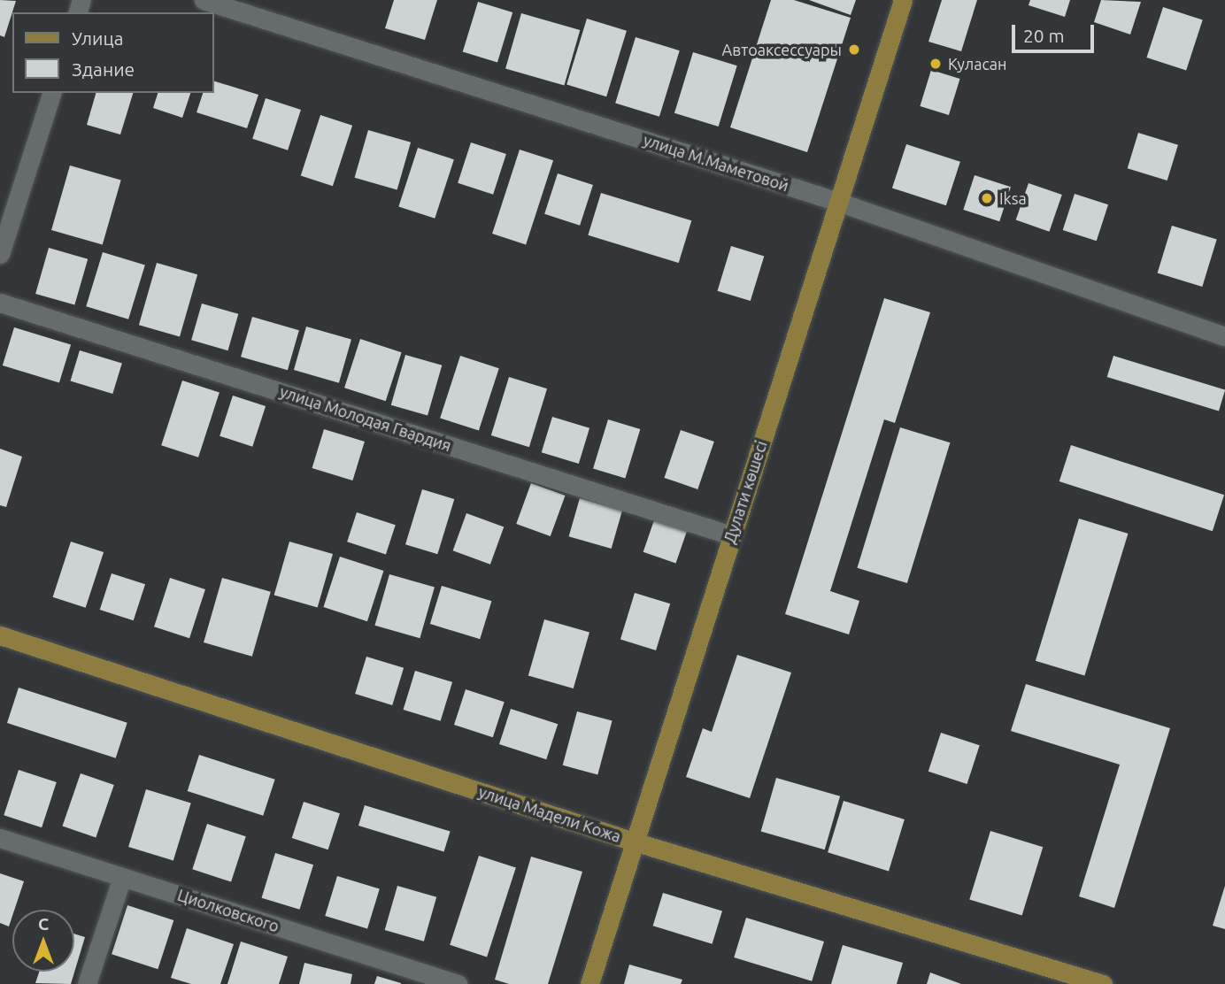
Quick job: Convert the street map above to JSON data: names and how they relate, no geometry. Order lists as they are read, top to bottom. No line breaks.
{"streets":{"main road":["Дулати көшесі","улица Мадели Кожа"],"street":["улица М.Маметовой","улица Молодая Гвардия","Циолковского"]},"crossings":[["улица М.Маметовой","Дулати көшесі"],["улица Молодая Гвардия","Дулати көшесі"],["Дулати көшесі","улица Мадели Кожа"]],"places":["Автоаксессуары","Куласан","Iksa"],"legend":["Улица","Здание"],"scale_bar":"20 m","north":"top"}
